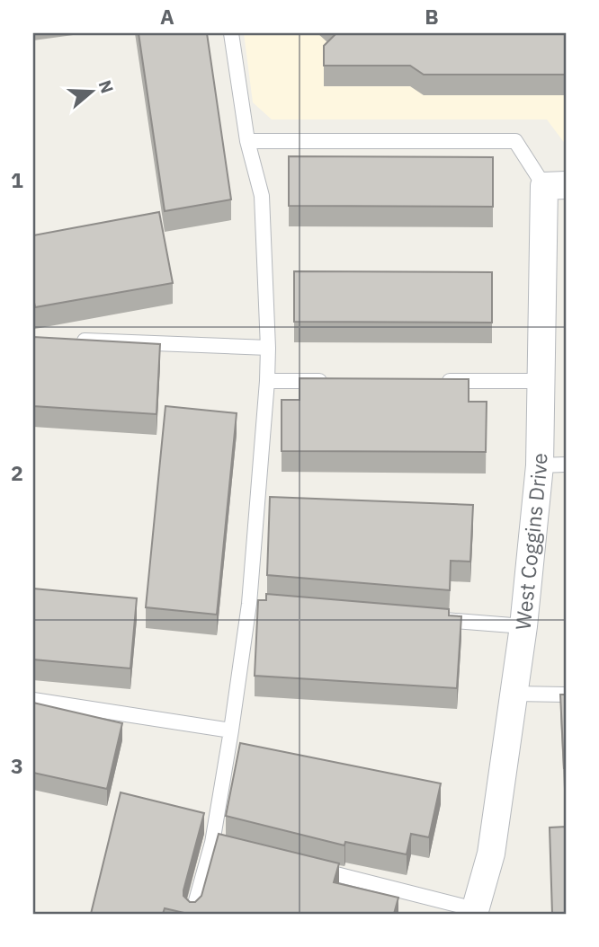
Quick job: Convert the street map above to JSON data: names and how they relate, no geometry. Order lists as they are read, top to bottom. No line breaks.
{"streets":{"street":["West Coggins Drive"]},"north":"right","grid":{"columns":["A","B"],"rows":["1","2","3"]}}
